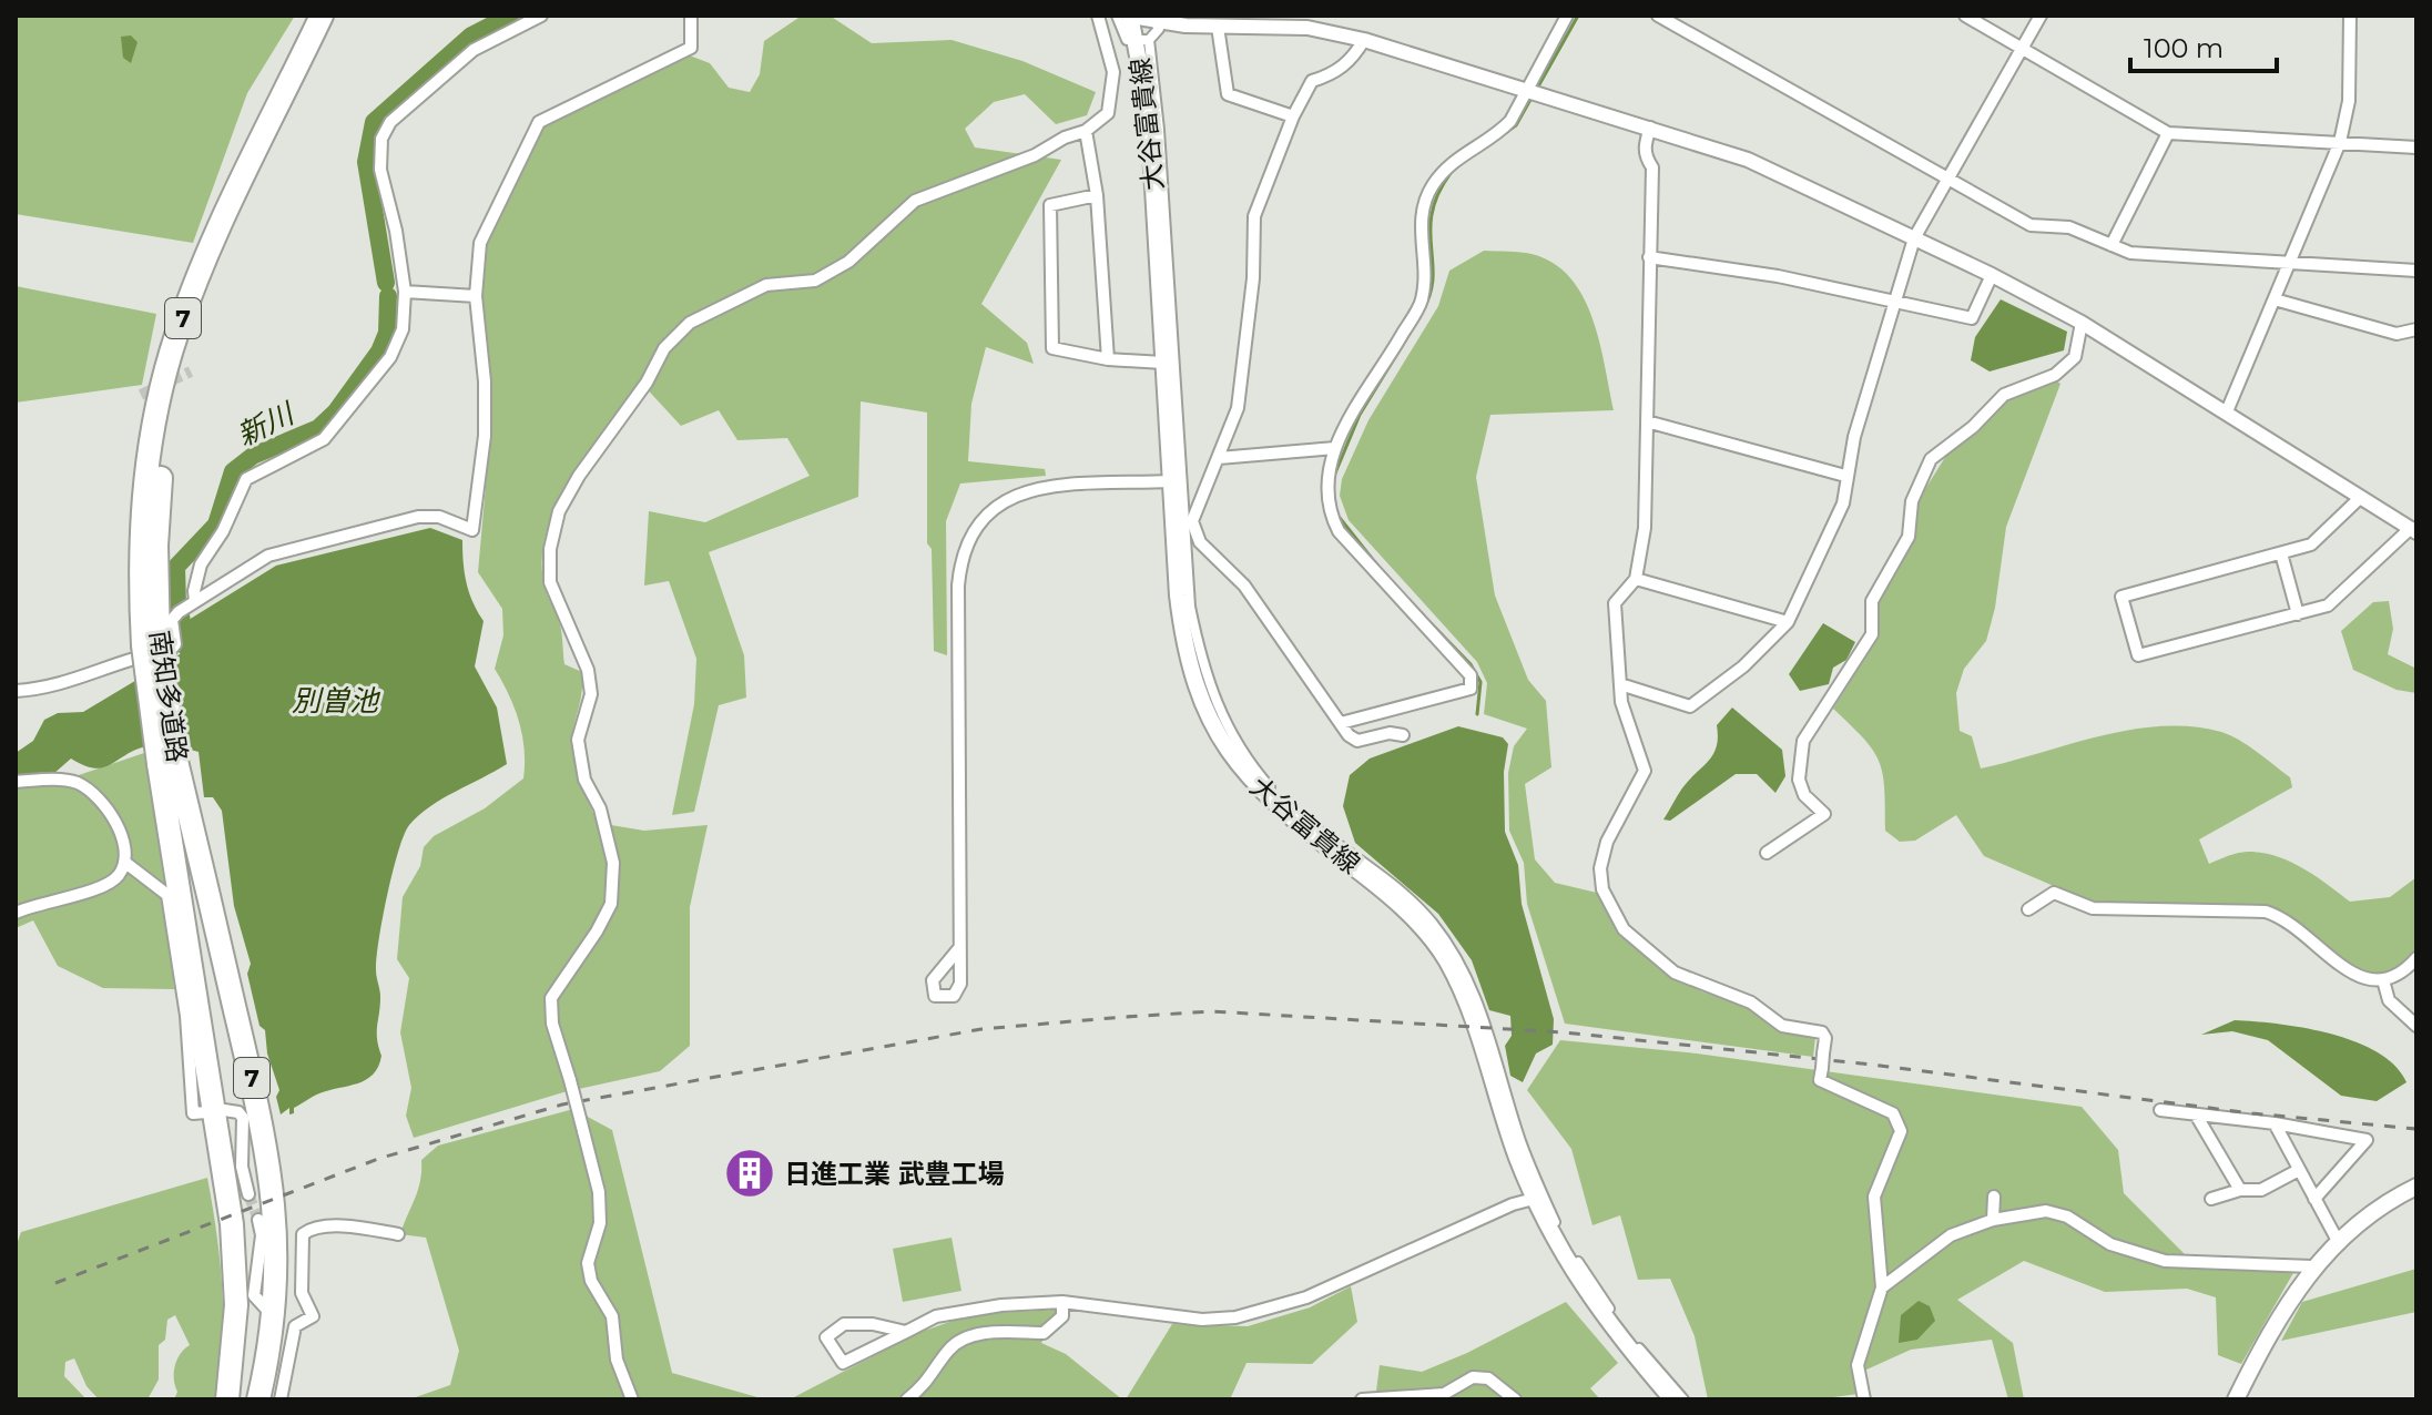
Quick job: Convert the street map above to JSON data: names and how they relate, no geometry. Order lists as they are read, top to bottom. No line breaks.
{"streets":{"highway":["7","南知多道路"],"main road":["大谷富貴線"]},"water":["新川","別曽池"],"places":{"building":["日進工業 武豊工場"]},"scale_bar":"100 m"}
